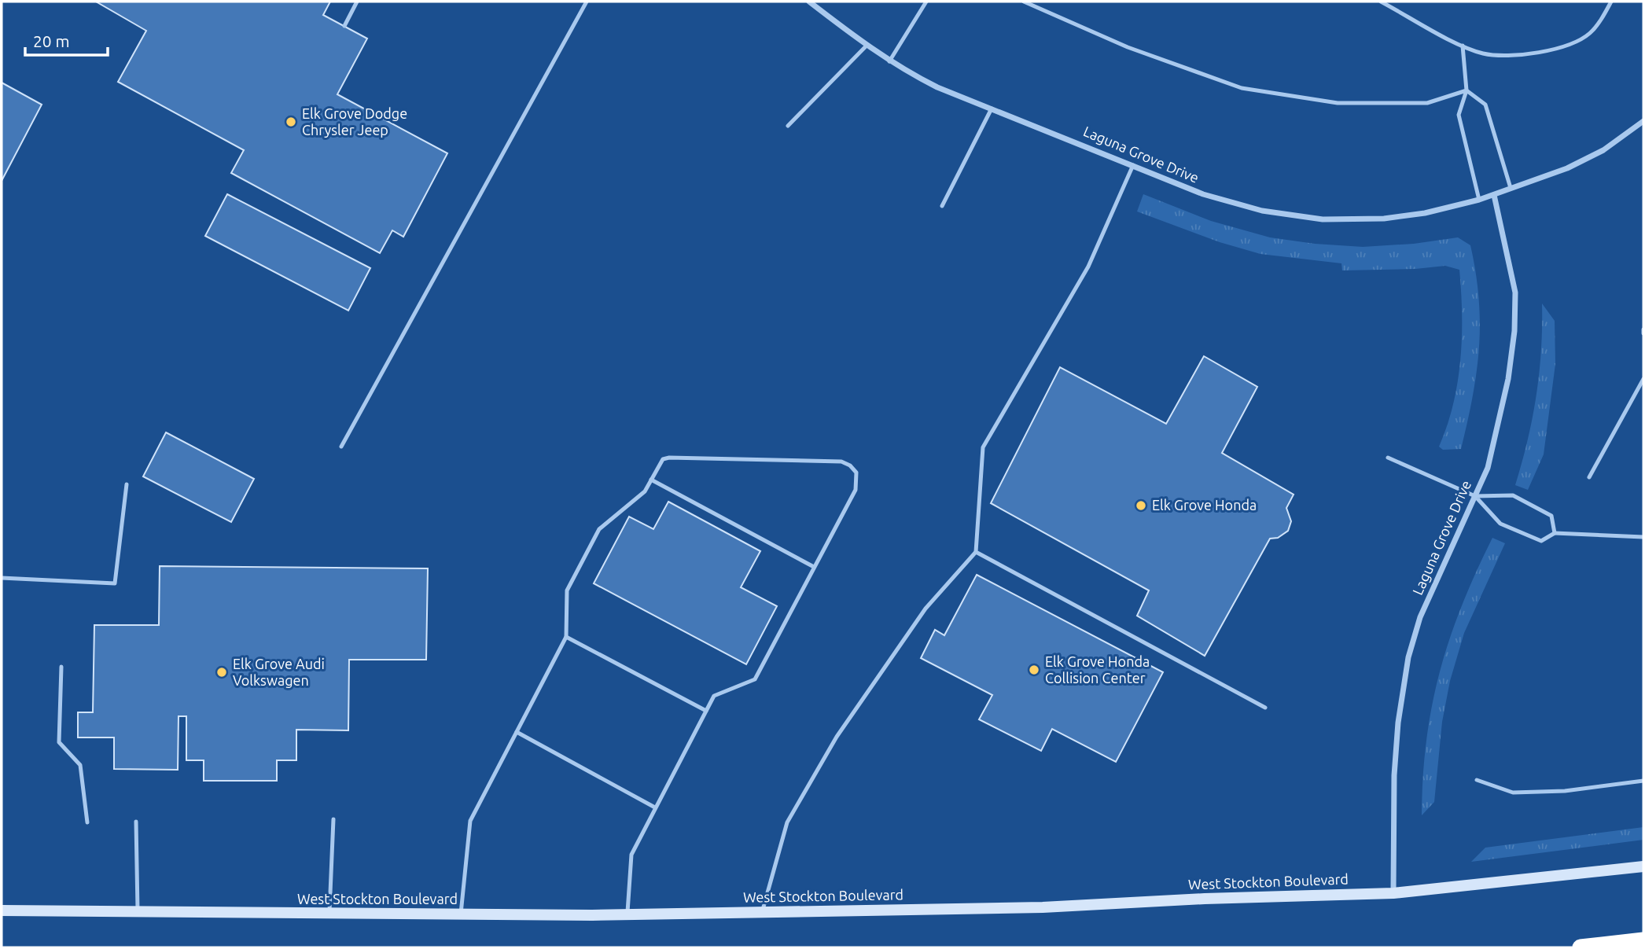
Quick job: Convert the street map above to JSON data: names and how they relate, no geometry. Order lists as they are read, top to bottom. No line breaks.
{"streets":{"street":["Laguna Grove Drive","West Stockton Boulevard"]},"crossings":[["Laguna Grove Drive","West Stockton Boulevard"]],"places":["Elk Grove Dodge Chrysler Jeep","Elk Grove Honda","Elk Grove Honda Collision Center","Elk Grove Audi Volkswagen"],"scale_bar":"20 m"}
